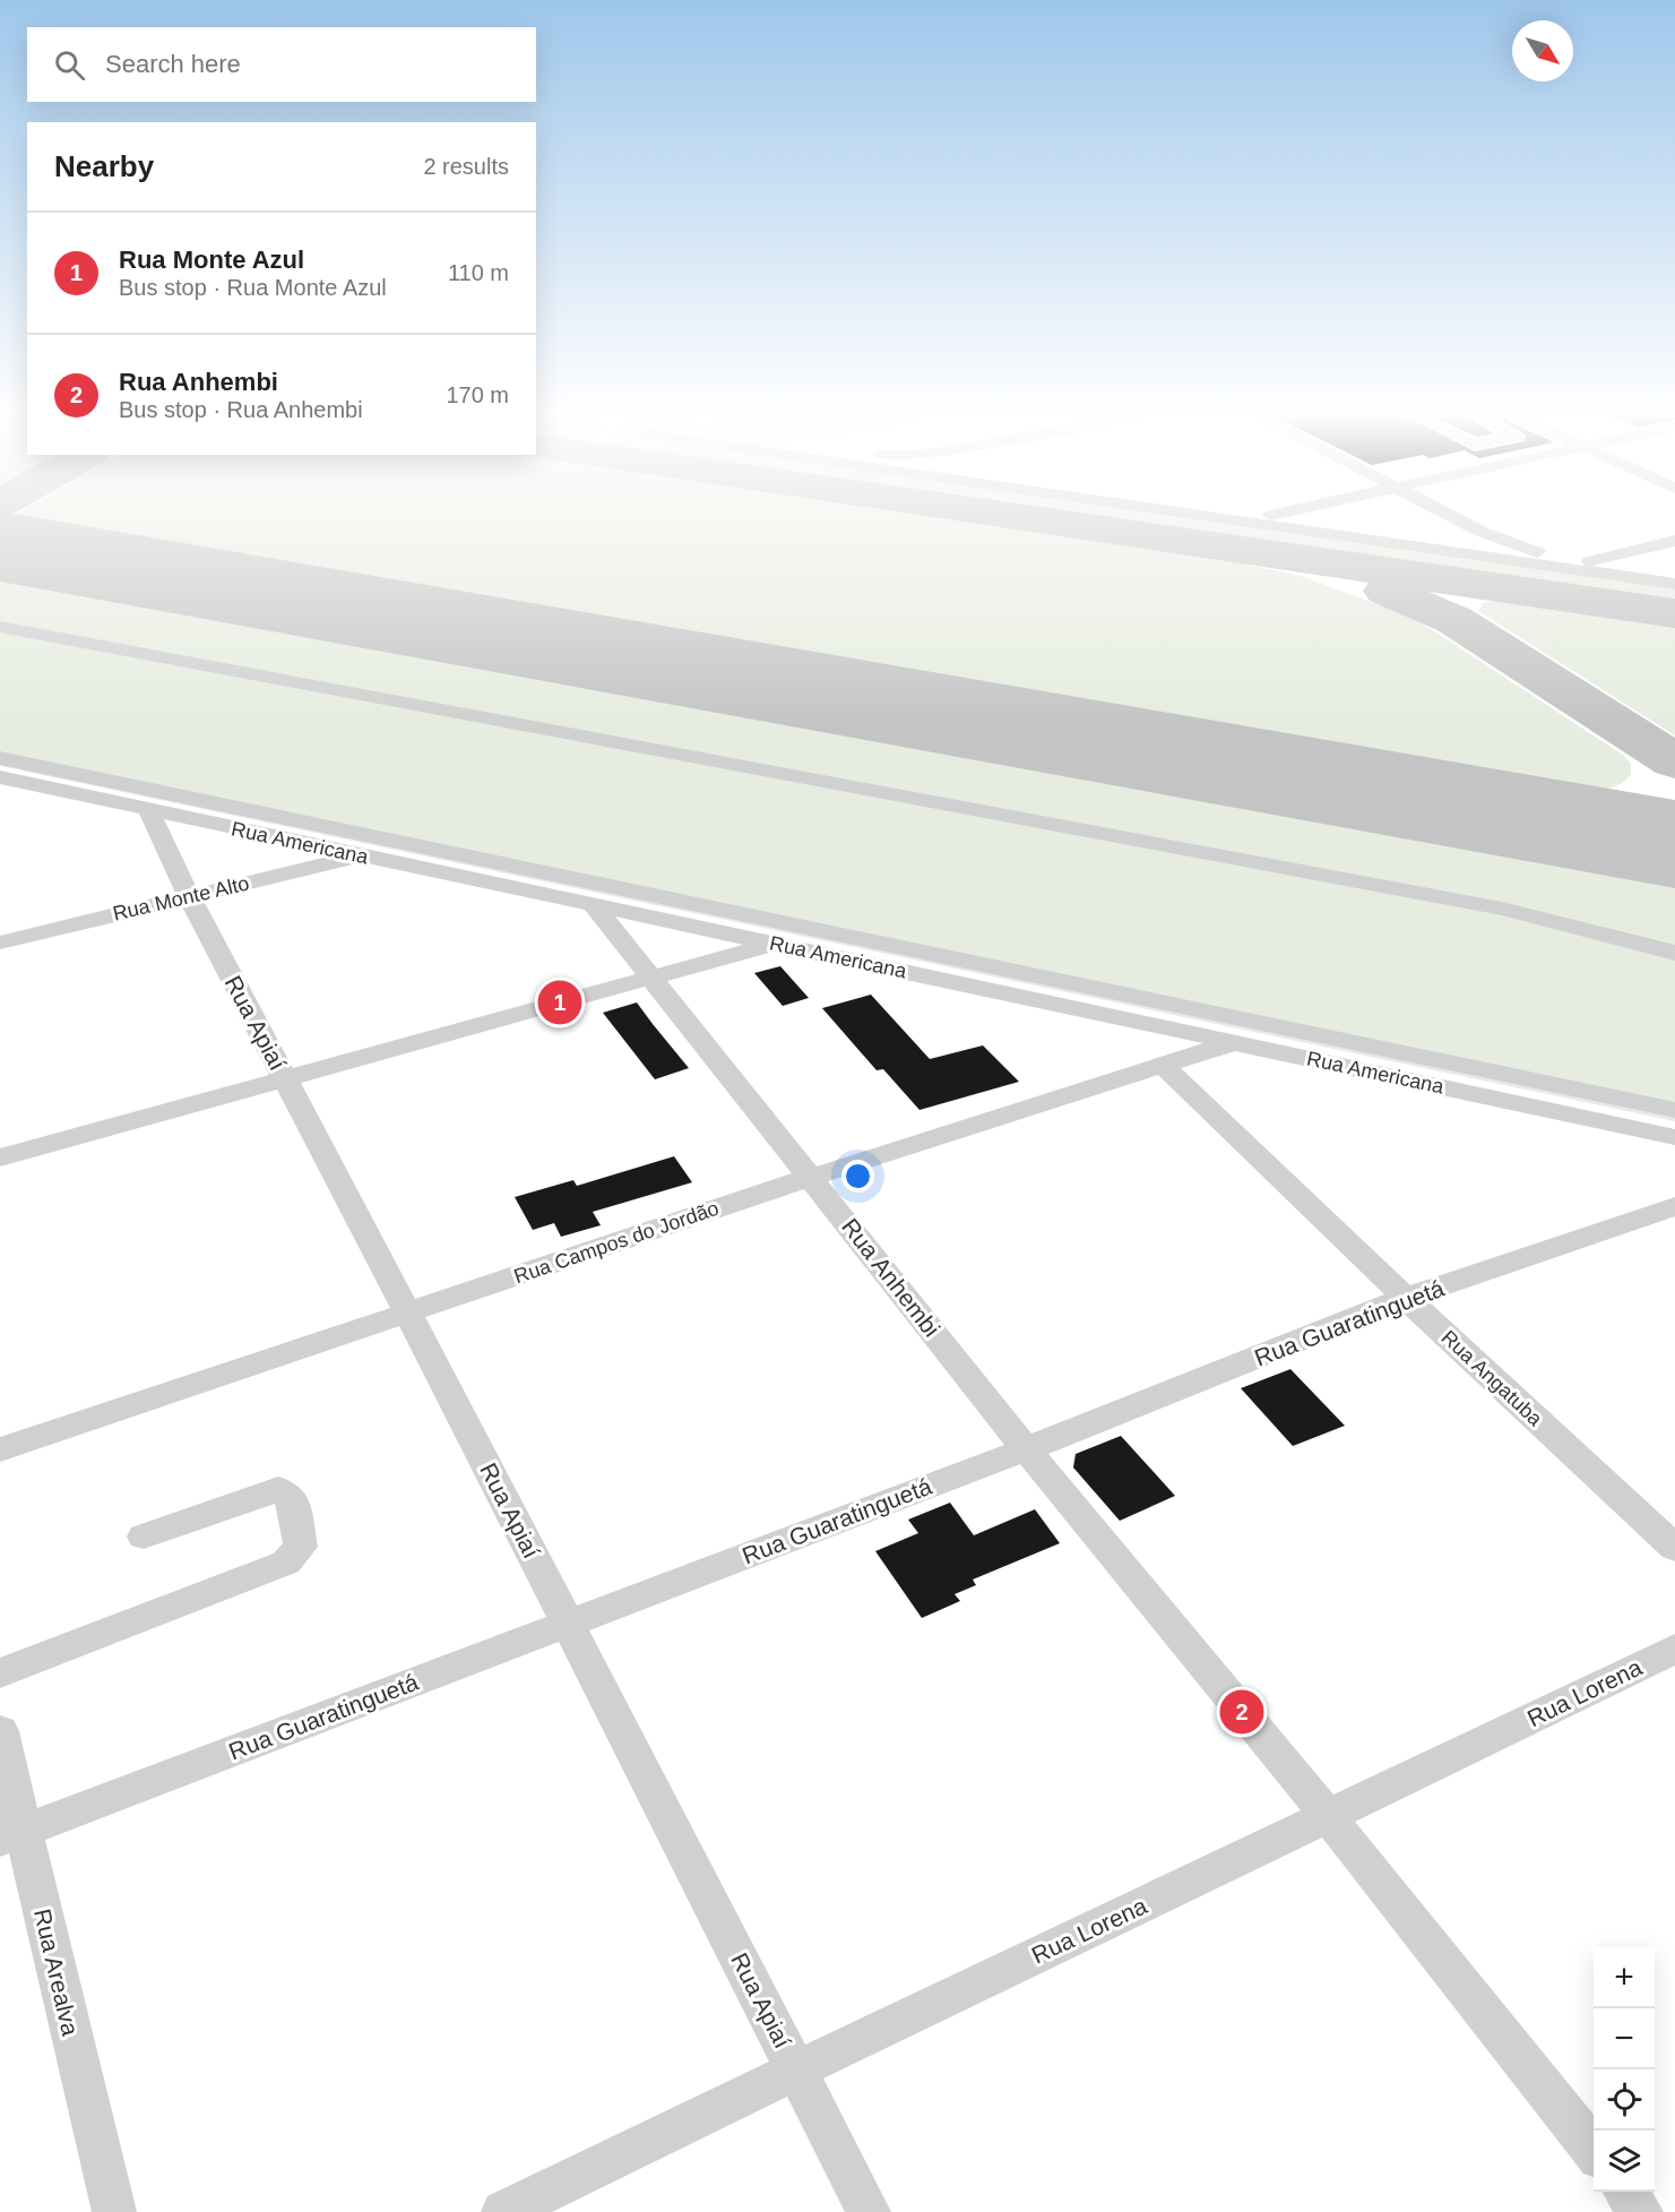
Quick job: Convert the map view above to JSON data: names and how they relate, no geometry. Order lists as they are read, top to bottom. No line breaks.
{"streets":{"street":["Rua Americana","Rua Monte Alto","Rua Apiaí","Rua Campos do Jordão","Rua Anhembi","Rua Guaratinguetá","Rua Angatuba","Rua Lorena","Rua Arealva"]},"crossings":[["Rua Americana","Rua Monte Alto"],["Rua Americana","Rua Apiaí"],["Rua Americana","Rua Campos do Jordão"],["Rua Americana","Rua Anhembi"],["Rua Monte Alto","Rua Apiaí"],["Rua Apiaí","Rua Campos do Jordão"],["Rua Apiaí","Rua Guaratinguetá"],["Rua Apiaí","Rua Lorena"],["Rua Campos do Jordão","Rua Anhembi"],["Rua Campos do Jordão","Rua Angatuba"],["Rua Anhembi","Rua Guaratinguetá"],["Rua Anhembi","Rua Lorena"],["Rua Guaratinguetá","Rua Angatuba"],["Rua Guaratinguetá","Rua Arealva"]],"north":"bottom right","page":{"search":"Search here","heading":["Nearby","2 results"],"list":[{"mark":"1","name":"Rua Monte Azul","note":"Bus stop · Rua Monte Azul","value":"110 m"},{"mark":"2","name":"Rua Anhembi","note":"Bus stop · Rua Anhembi","value":"170 m"}],"pins":["1","2"],"map_buttons":["+","−"]}}
